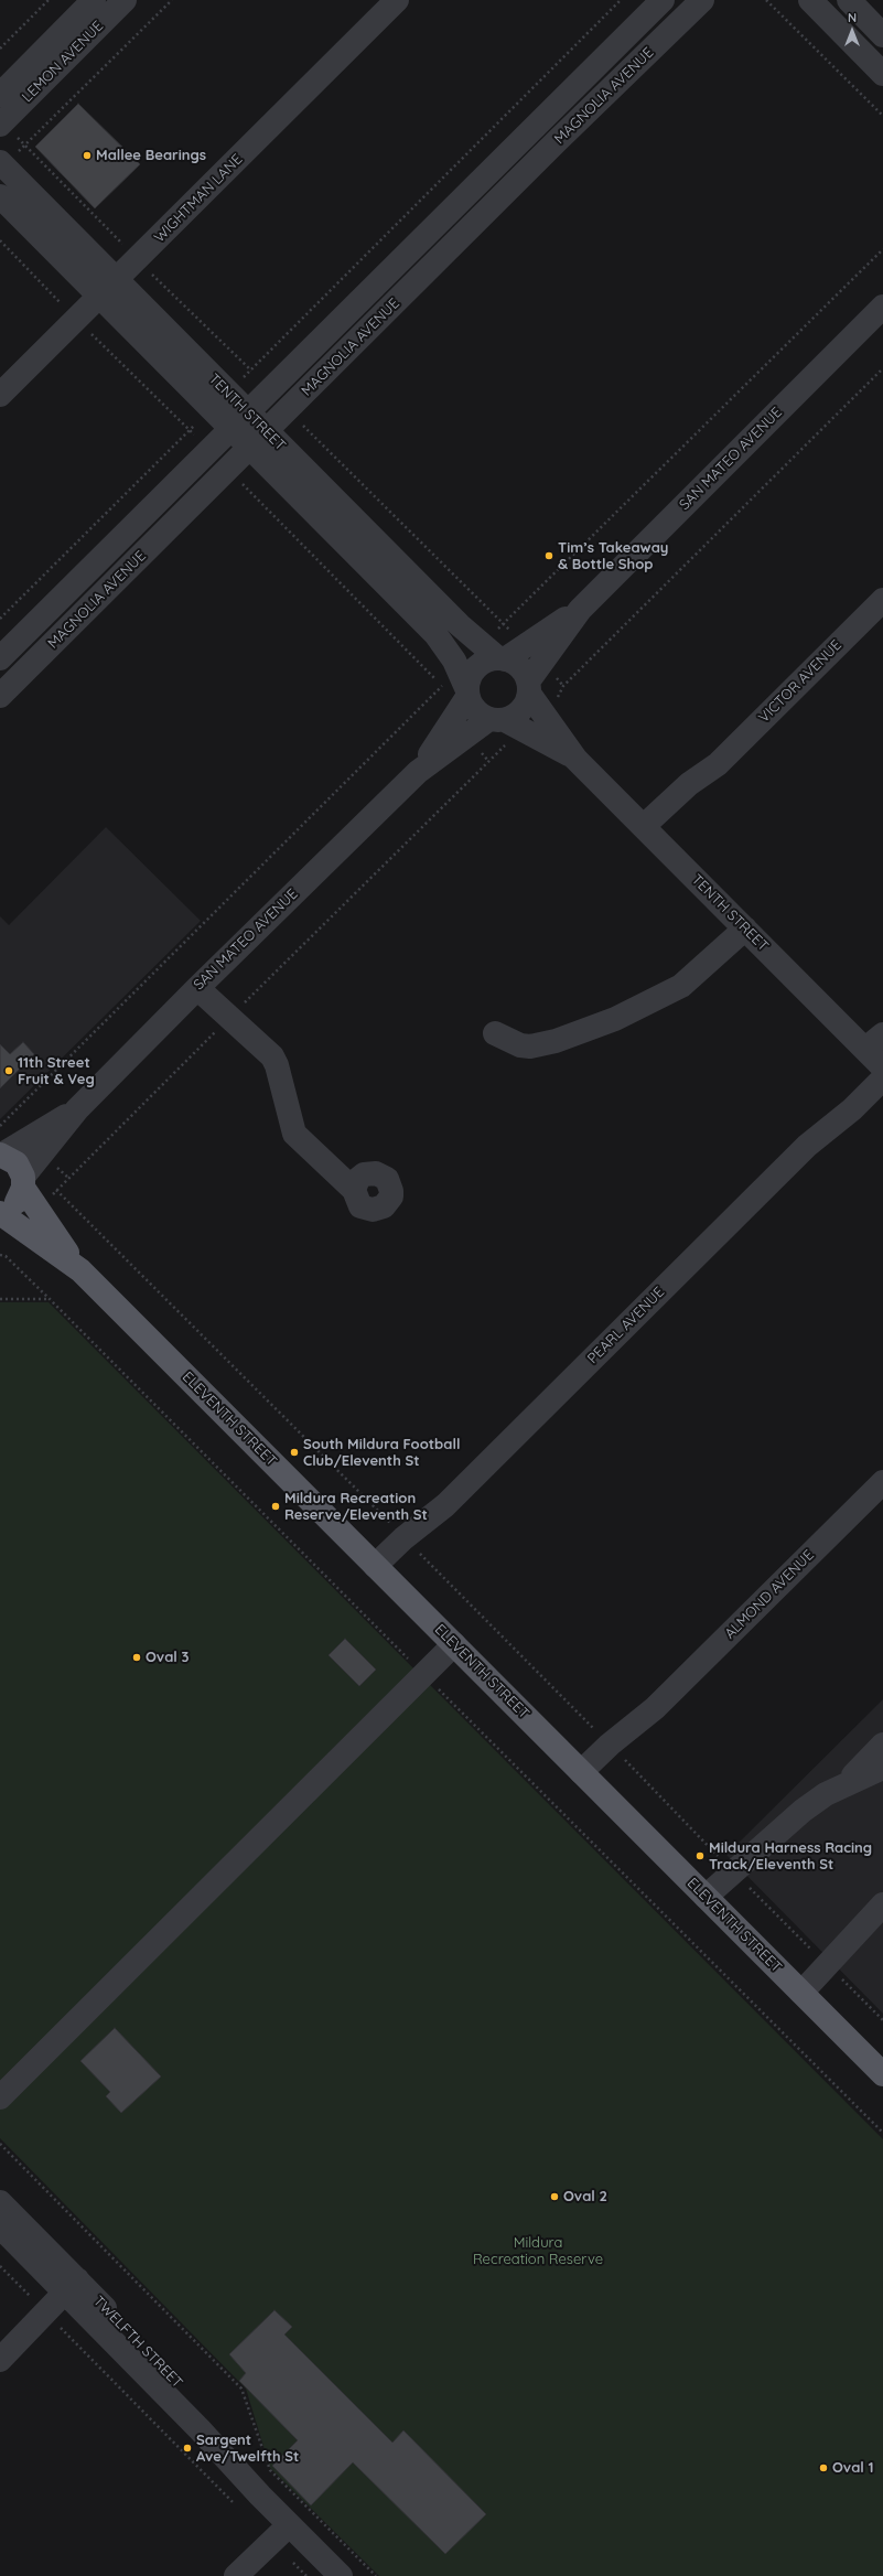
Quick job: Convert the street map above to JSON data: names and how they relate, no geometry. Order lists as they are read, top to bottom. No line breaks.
{"streets":{"main road":["ELEVENTH STREET"],"street":["LEMON AVENUE","MAGNOLIA AVENUE","WIGHTMAN LANE","TENTH STREET","SAN MATEO AVENUE","VICTOR AVENUE","PEARL AVENUE","ALMOND AVENUE","TWELFTH STREET"]},"crossings":[["MAGNOLIA AVENUE","TENTH STREET"],["WIGHTMAN LANE","TENTH STREET"],["TENTH STREET","SAN MATEO AVENUE"],["TENTH STREET","VICTOR AVENUE"],["TENTH STREET","PEARL AVENUE"],["SAN MATEO AVENUE","ELEVENTH STREET"],["PEARL AVENUE","ELEVENTH STREET"],["ELEVENTH STREET","ALMOND AVENUE"]],"parks":["Mildura Recreation Reserve"],"places":["Mallee Bearings","Tim’s Takeaway & Bottle Shop","11th Street Fruit & Veg","South Mildura Football Club/Eleventh St","Mildura Recreation Reserve/Eleventh St","Oval 3","Mildura Harness Racing Track/Eleventh St","Oval 2","Sargent Ave/Twelfth St","Oval 1"],"north":"top"}
